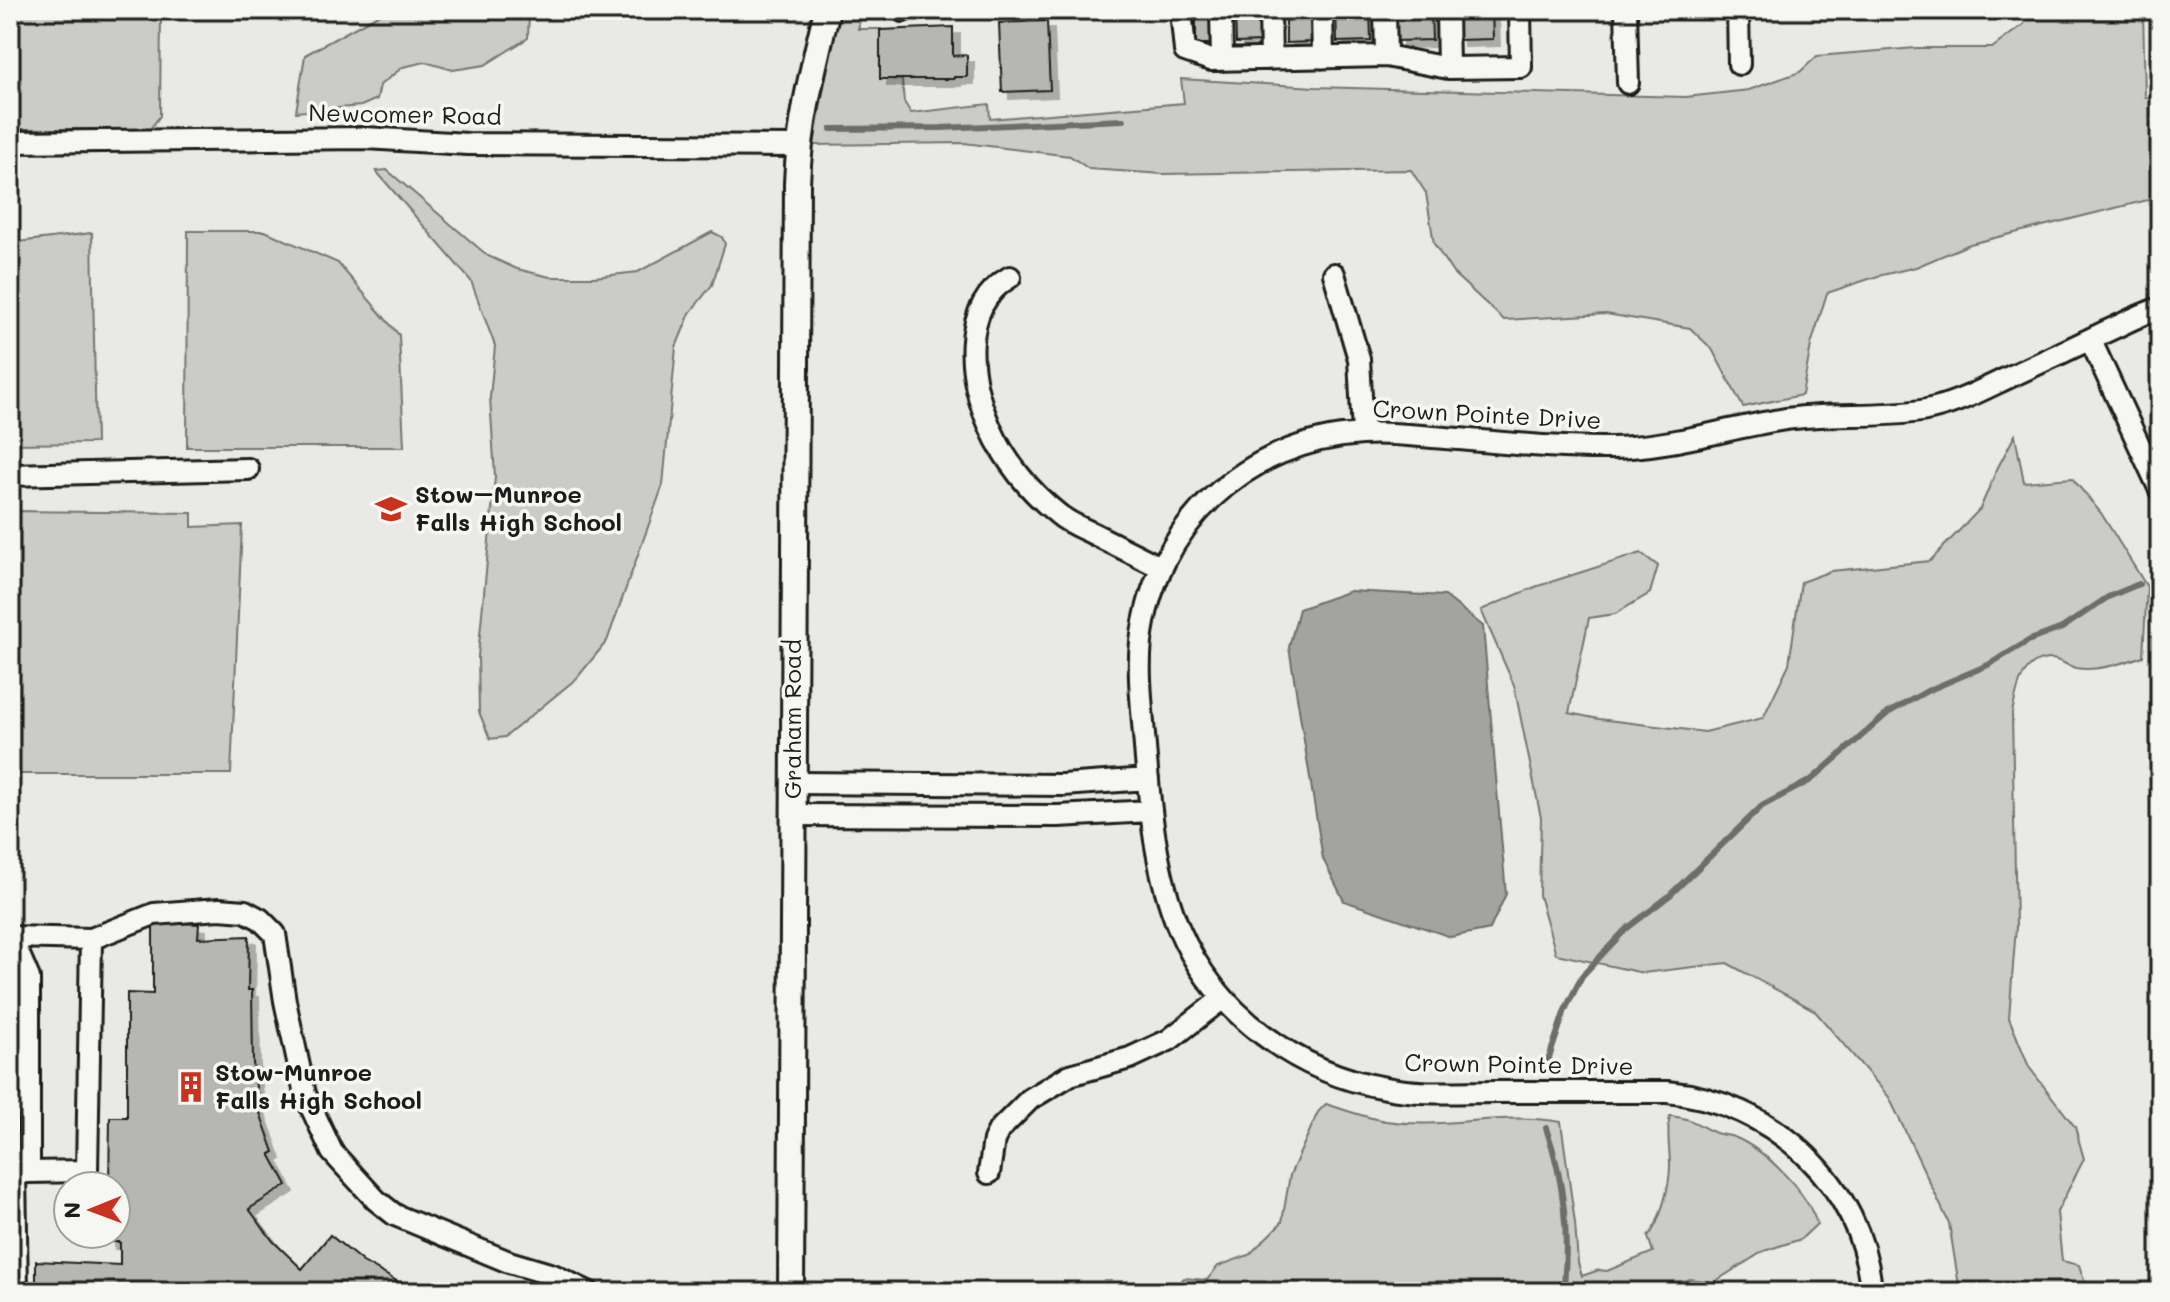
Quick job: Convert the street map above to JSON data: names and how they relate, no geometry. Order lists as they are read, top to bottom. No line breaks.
{"streets":{"main road":["Graham Road"],"street":["Newcomer Road","Crown Pointe Drive"]},"crossings":[["Newcomer Road","Graham Road"]],"places":{"school or university":["Stow–Munroe Falls High School"],"building":["Stow-Munroe Falls High School"]},"north":"left"}
